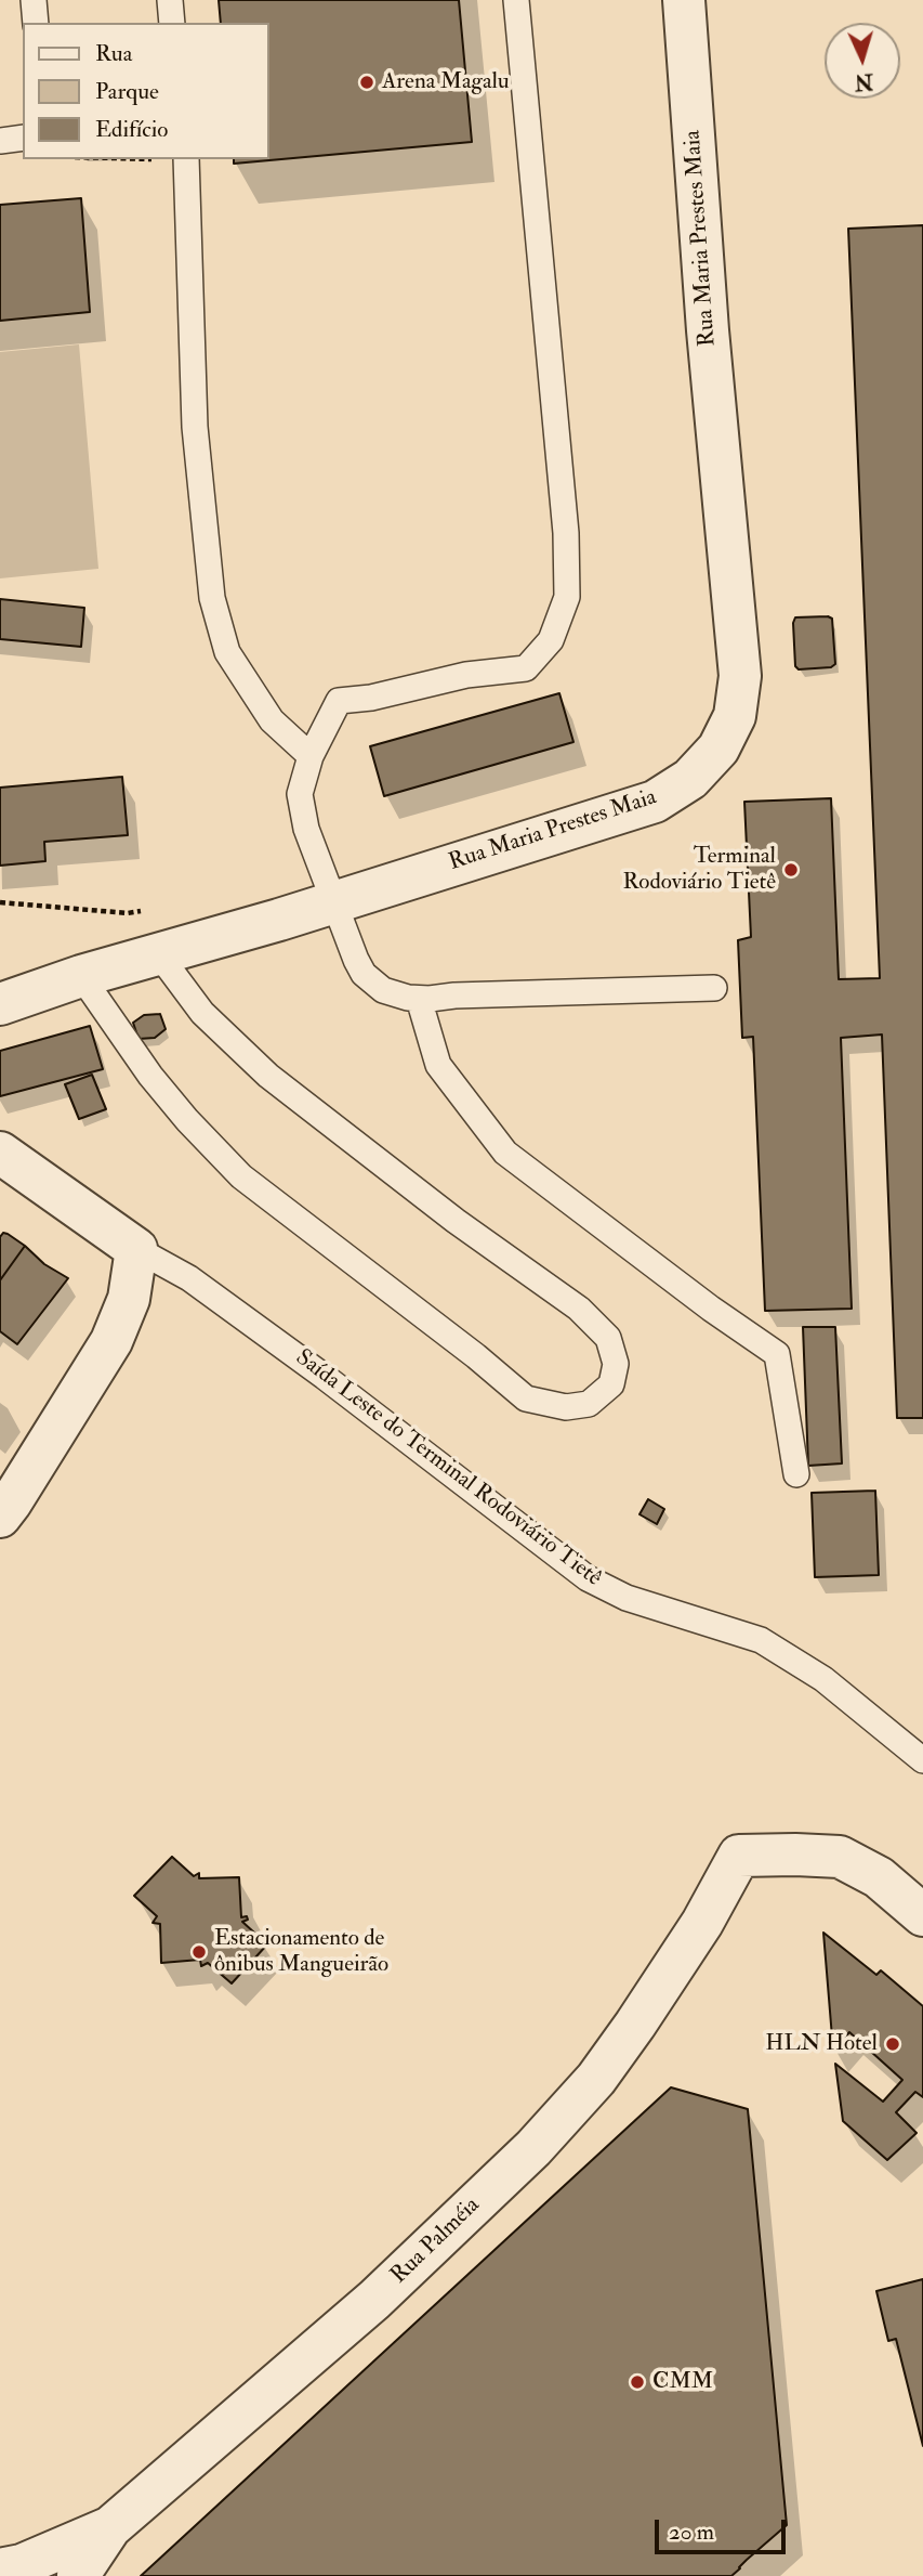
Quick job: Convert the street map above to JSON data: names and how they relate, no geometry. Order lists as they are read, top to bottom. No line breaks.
{"streets":{"street":["Rua Maria Prestes Maia","Rua Palméia"],"lane":["Saída Leste do Terminal Rodoviário Tietê"]},"places":["Arena Magalu","Terminal Rodoviário Tietê","Estacionamento de ônibus Mangueirão","HLN Hotel","CMM"],"legend":["Rua","Parque","Edifício"],"scale_bar":"20 m","north":"bottom"}
